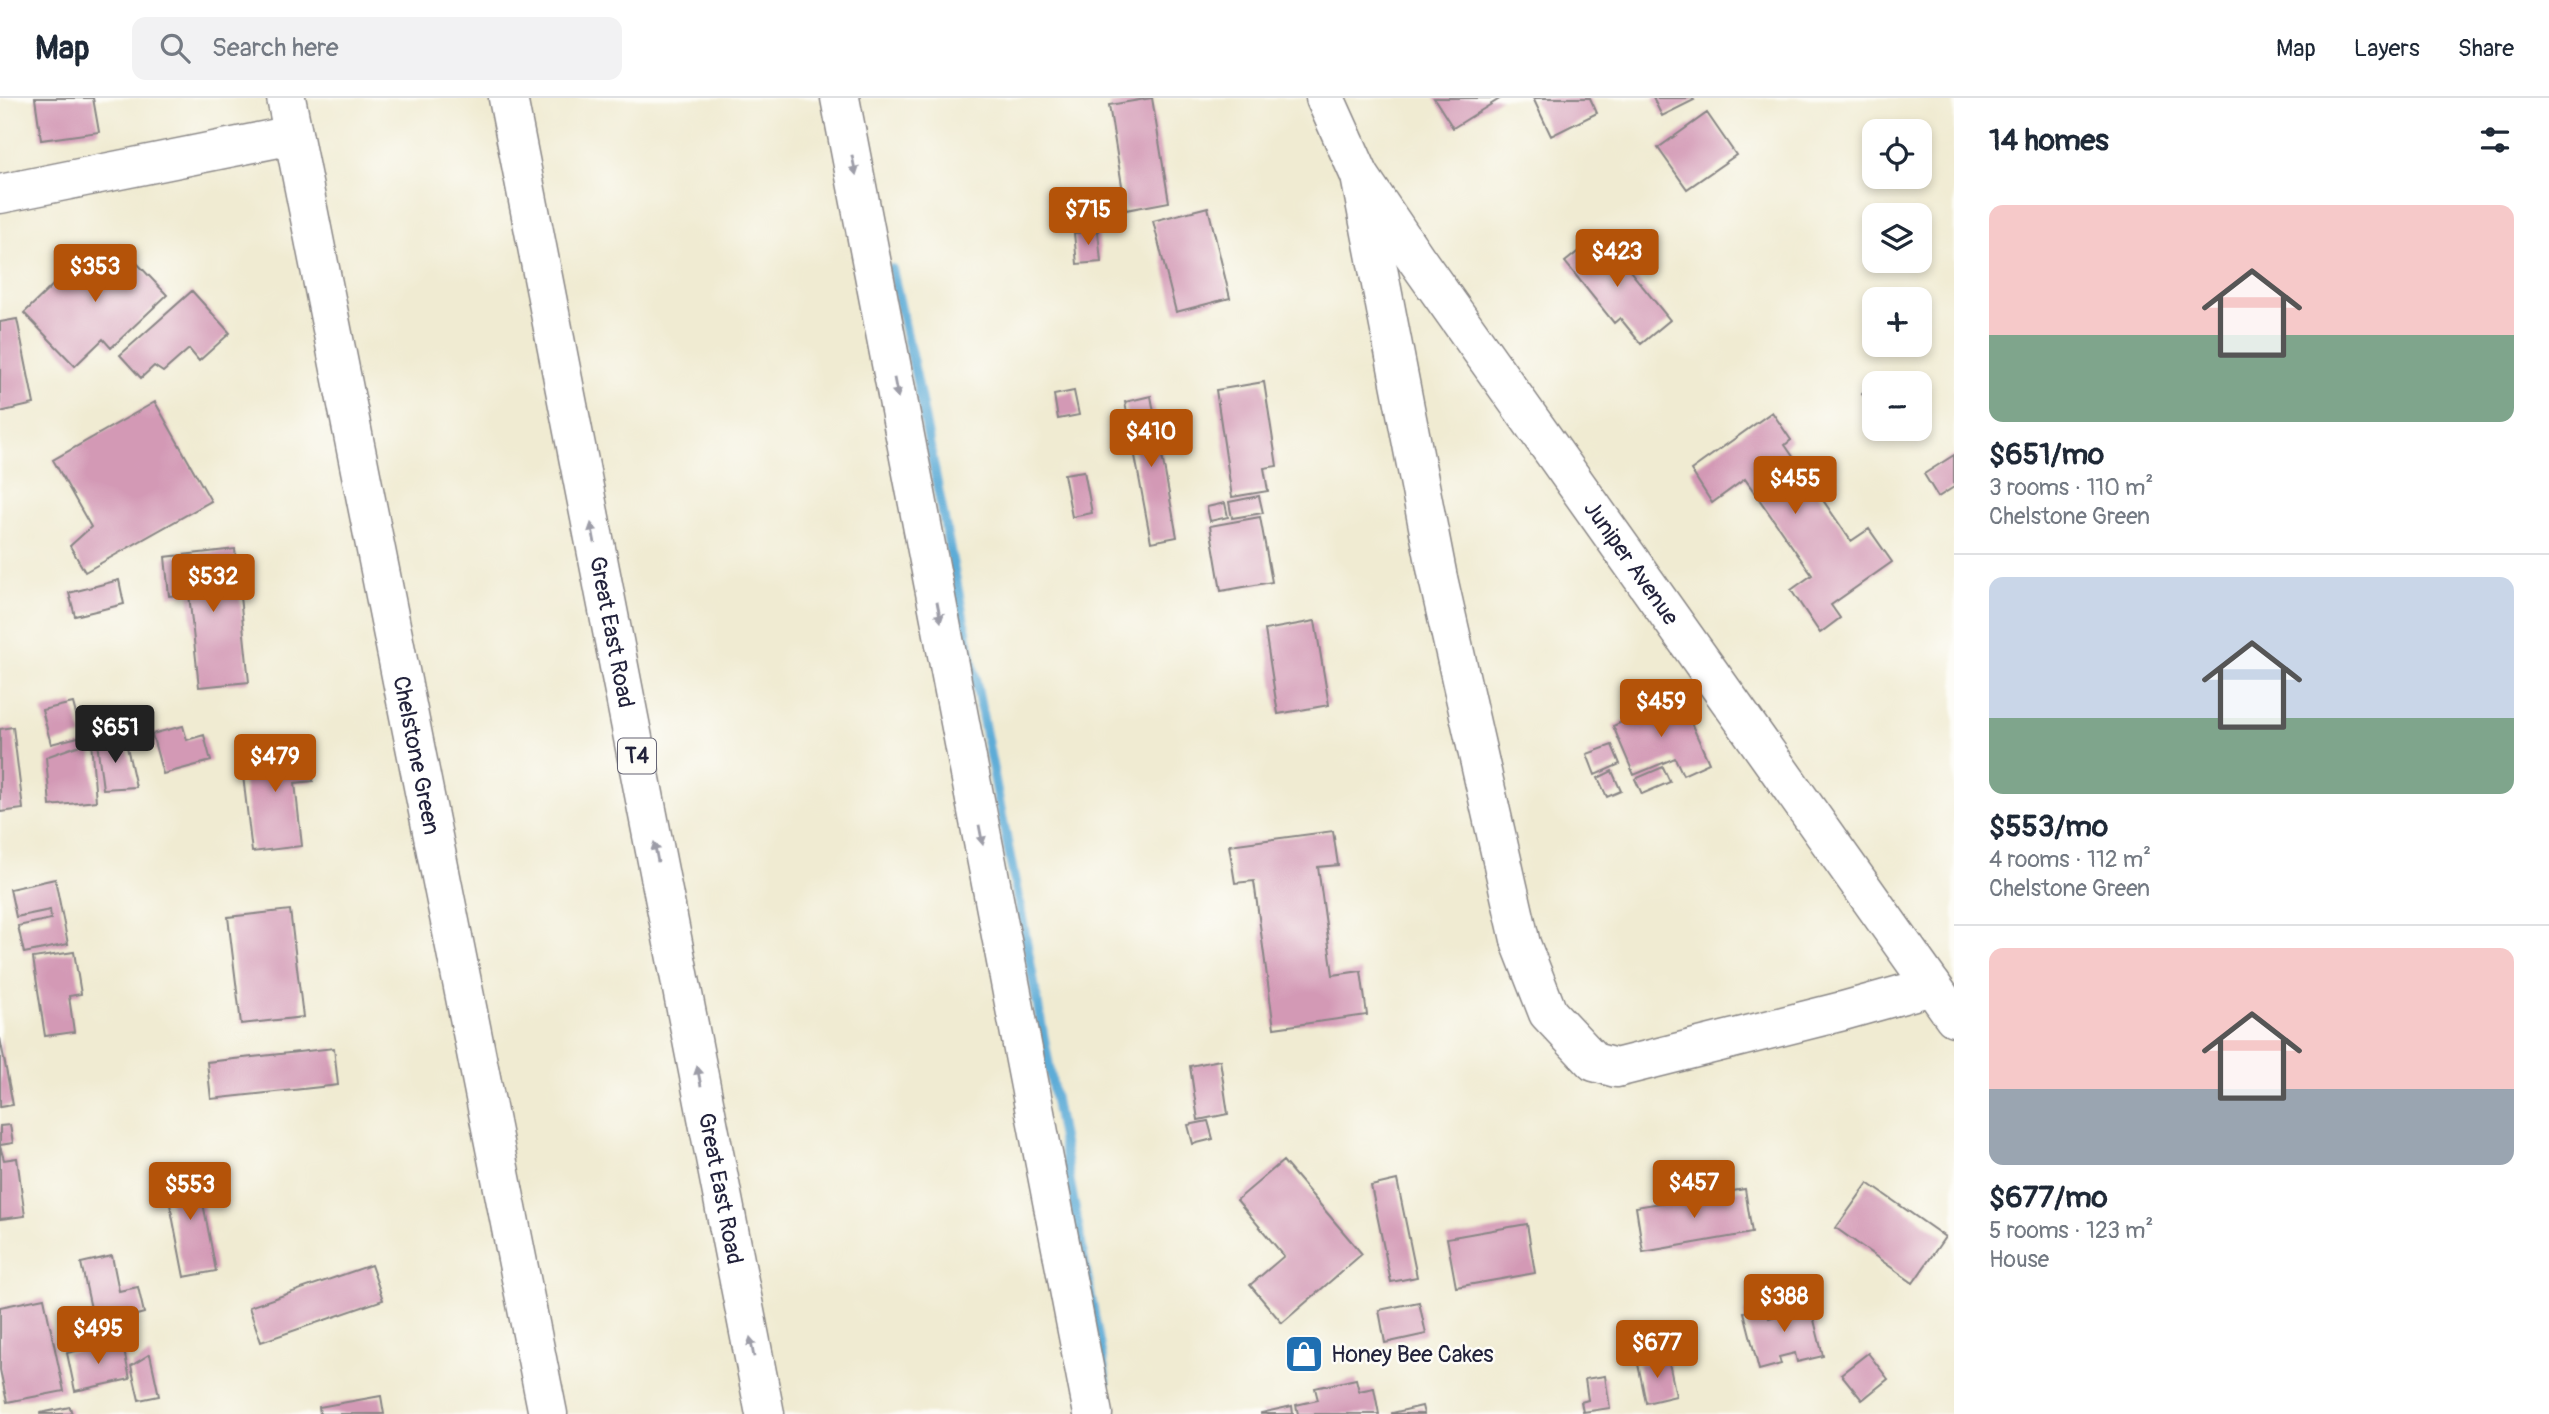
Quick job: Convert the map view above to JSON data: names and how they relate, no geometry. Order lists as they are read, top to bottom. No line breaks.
{"streets":{"street":["Juniper Avenue","Great East Road","Chelstone Green","T4"]},"places":{"shop":["Honey Bee Cakes"]},"page":{"header":"Map","search":"Search here","nav":["Map","Layers","Share"],"heading":"14 homes","map_buttons":["+","−"],"list":[{"name":"$651/mo","note":"3 rooms · 110 m² · Chelstone Green"},{"name":"$553/mo","note":"4 rooms · 112 m² · Chelstone Green"},{"name":"$677/mo","note":"5 rooms · 123 m² · House"}],"price":["$715","$423","$353","$410","$455","$532","$459","$651","$479","$457","$553","$388","$495","$677"]}}
